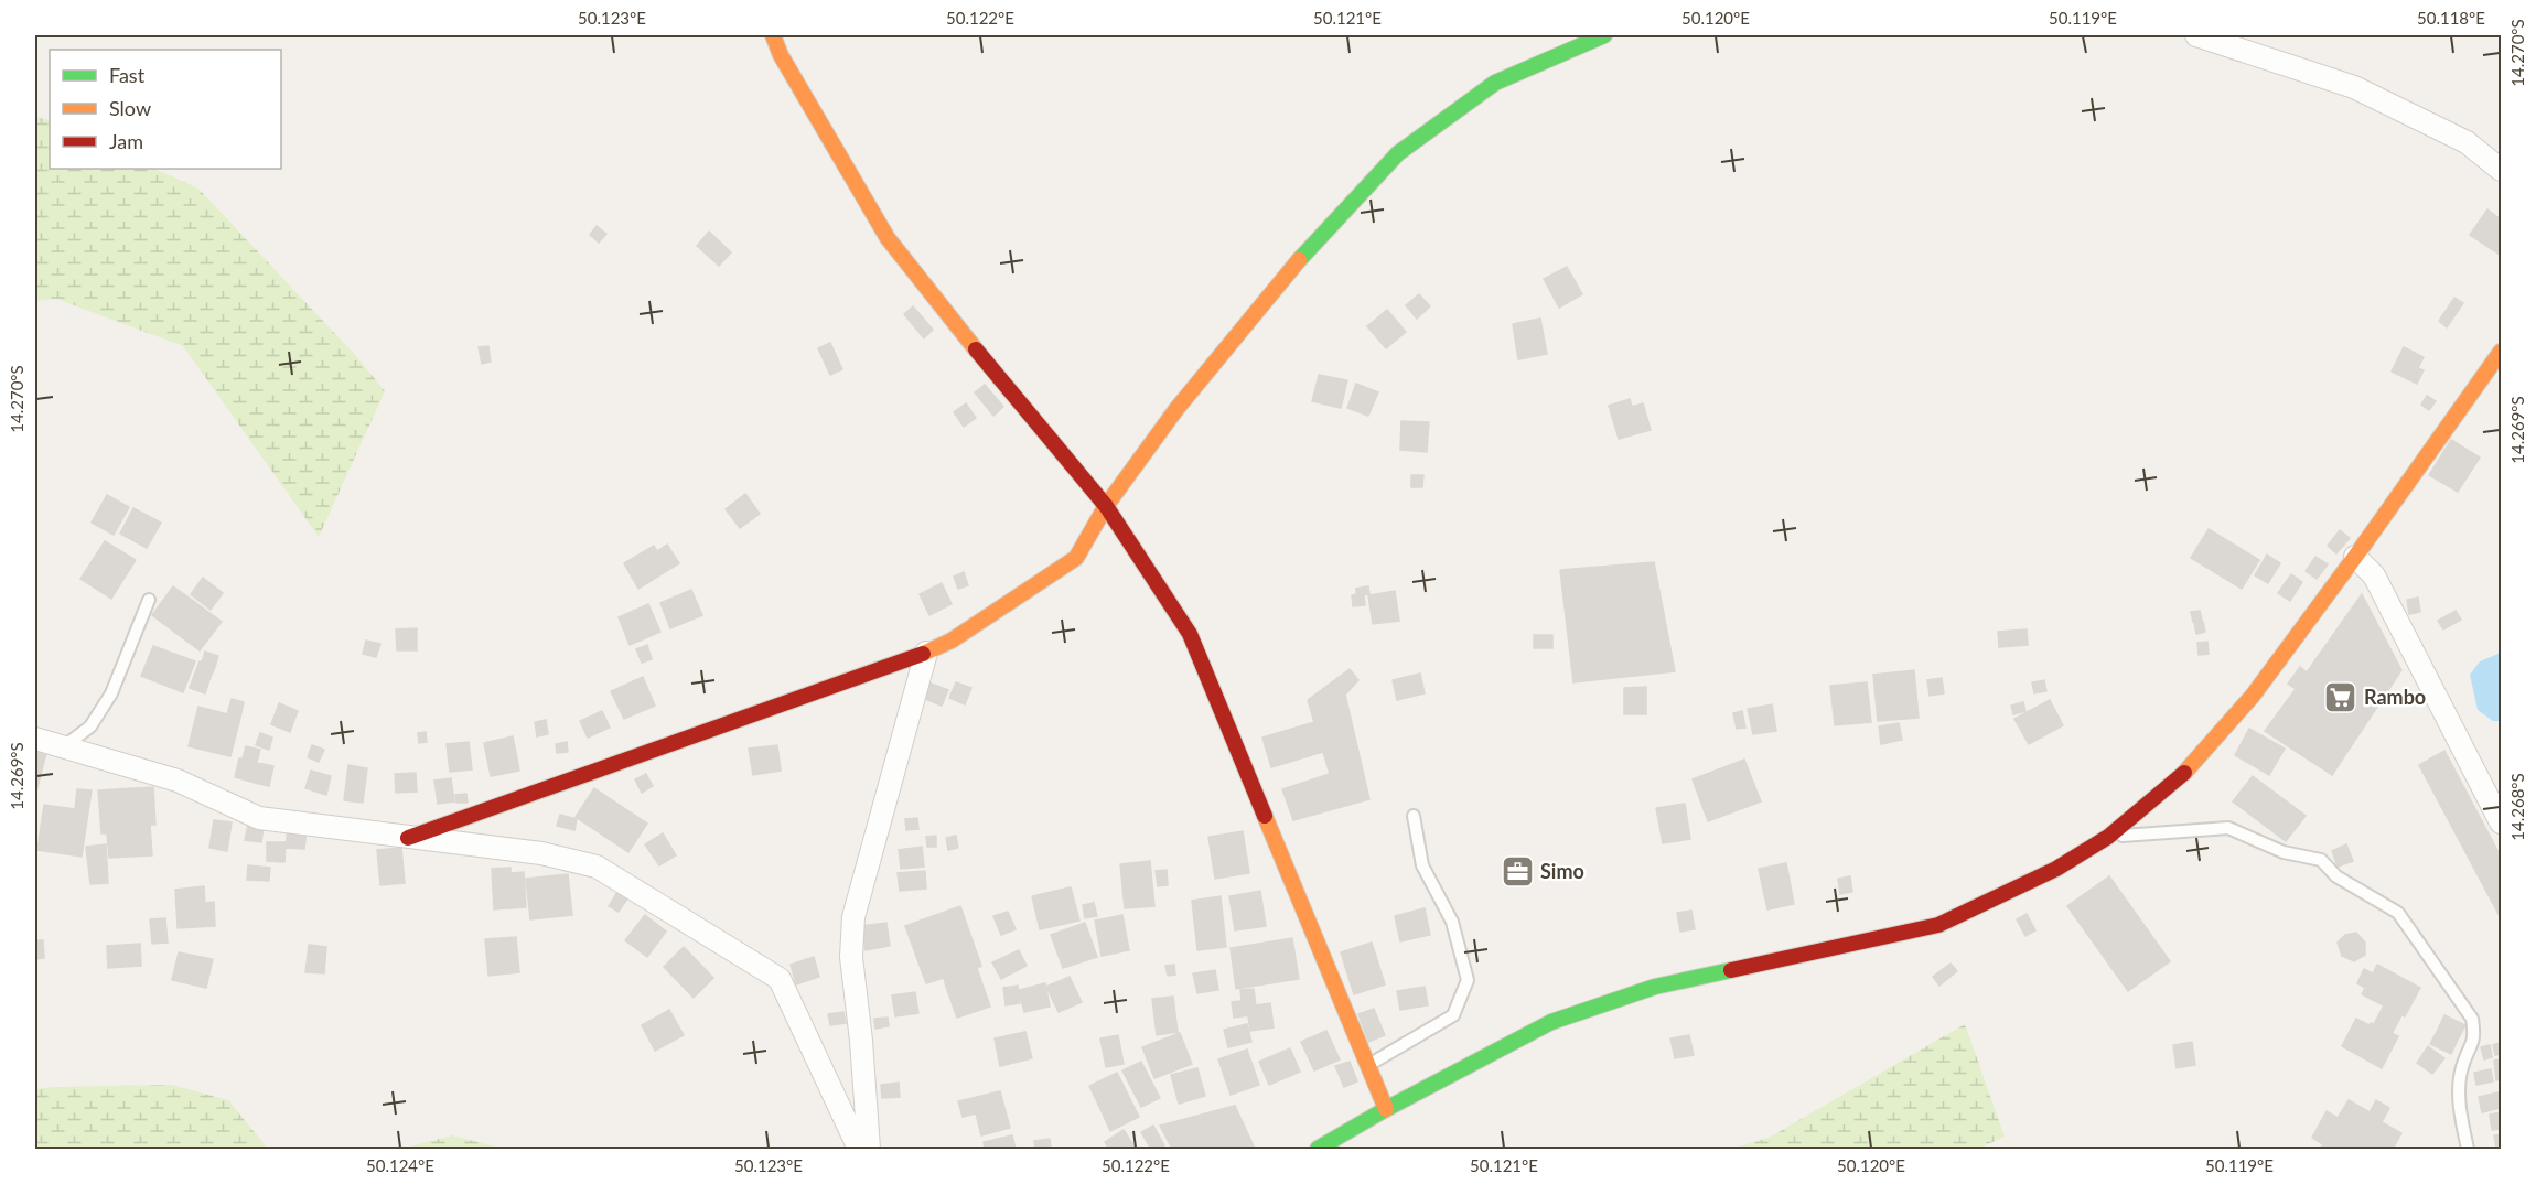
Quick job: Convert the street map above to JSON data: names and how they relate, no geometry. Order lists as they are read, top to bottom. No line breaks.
{"places":{"supermarket":["Rambo"],"office":["Simo"]},"legend":["Fast","Slow","Jam"],"coordinates":["50.123°E","50.122°E","50.121°E","50.120°E","50.119°E","50.118°E","14.270°S","14.269°S","14.268°S","50.124°E"]}
